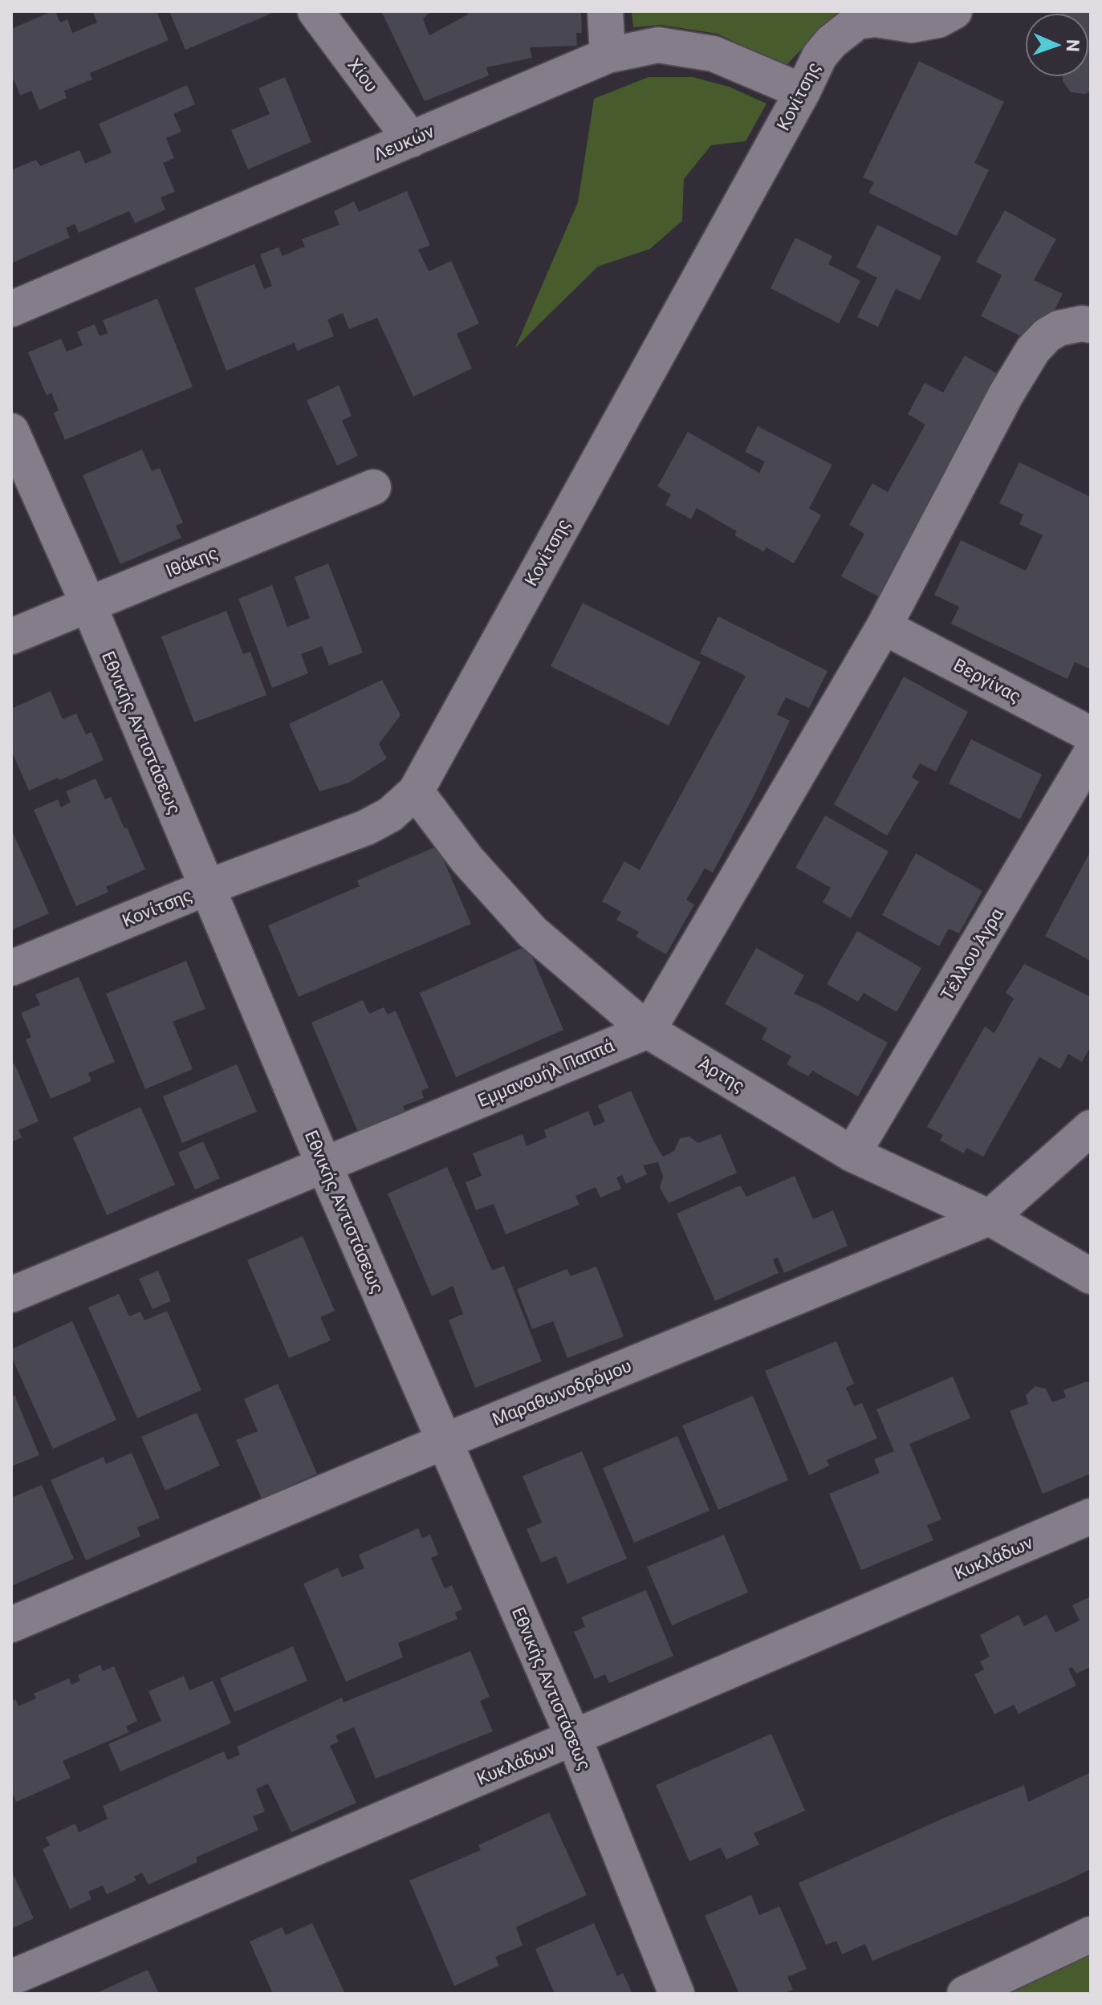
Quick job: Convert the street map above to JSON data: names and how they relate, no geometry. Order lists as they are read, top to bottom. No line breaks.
{"streets":{"street":["Χίου","Κονίτσης","Λευκών","Ιθάκης","Βεργίνας","Εθνικής Αντιστάσεως","Τέλλου Άγρα","Εμμανουήλ Παππά","Άρτης","Μαραθωνοδρόμου","Κυκλάδων"]},"crossings":[["Χίου","Λευκών"],["Κονίτσης","Λευκών"],["Κονίτσης","Εθνικής Αντιστάσεως"],["Κονίτσης","Άρτης"],["Ιθάκης","Εθνικής Αντιστάσεως"],["Εθνικής Αντιστάσεως","Εμμανουήλ Παππά"],["Εθνικής Αντιστάσεως","Μαραθωνοδρόμου"],["Εθνικής Αντιστάσεως","Κυκλάδων"],["Τέλλου Άγρα","Άρτης"],["Εμμανουήλ Παππά","Άρτης"],["Άρτης","Μαραθωνοδρόμου"]],"north":"right"}
